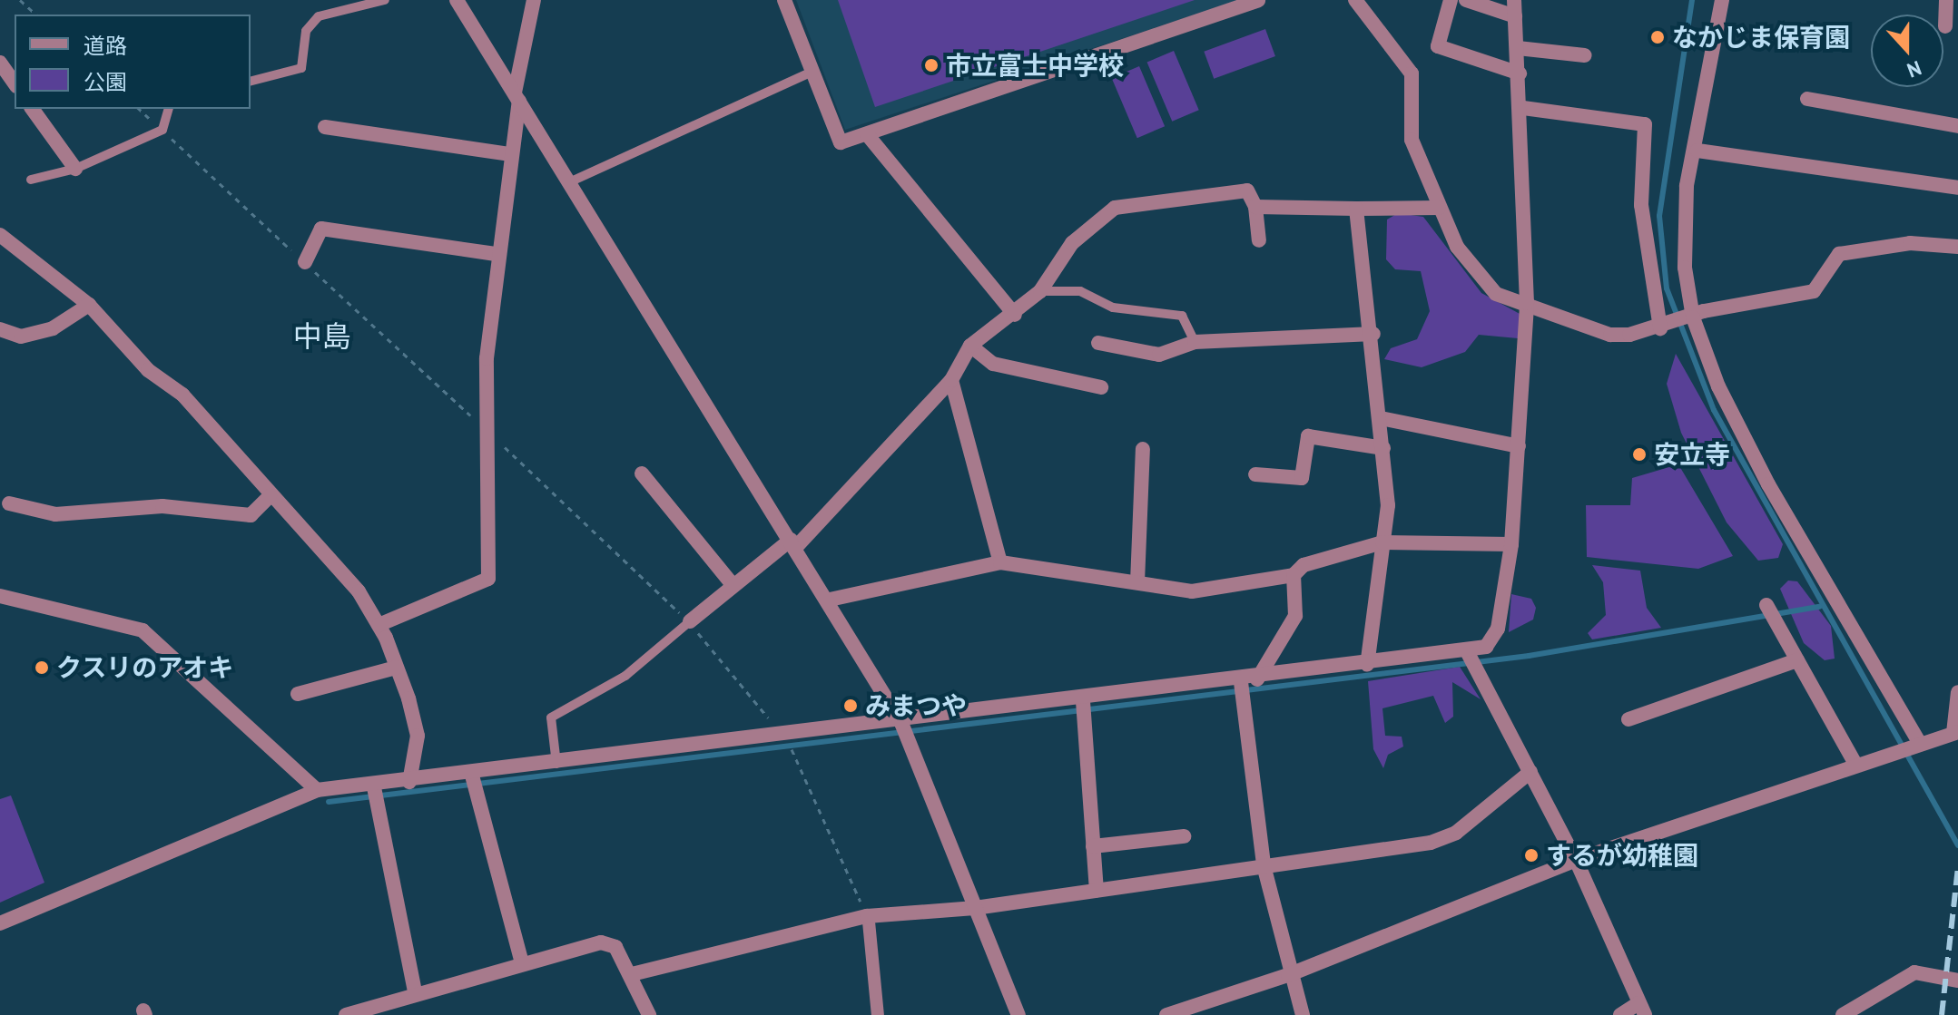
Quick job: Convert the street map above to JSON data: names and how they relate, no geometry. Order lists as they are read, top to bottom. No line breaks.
{"districts":["中島"],"places":["なかじま保育園","市立富士中学校","安立寺","クスリのアオキ","みまつや","するが幼稚園"],"legend":["道路","公園"],"north":"bottom"}
